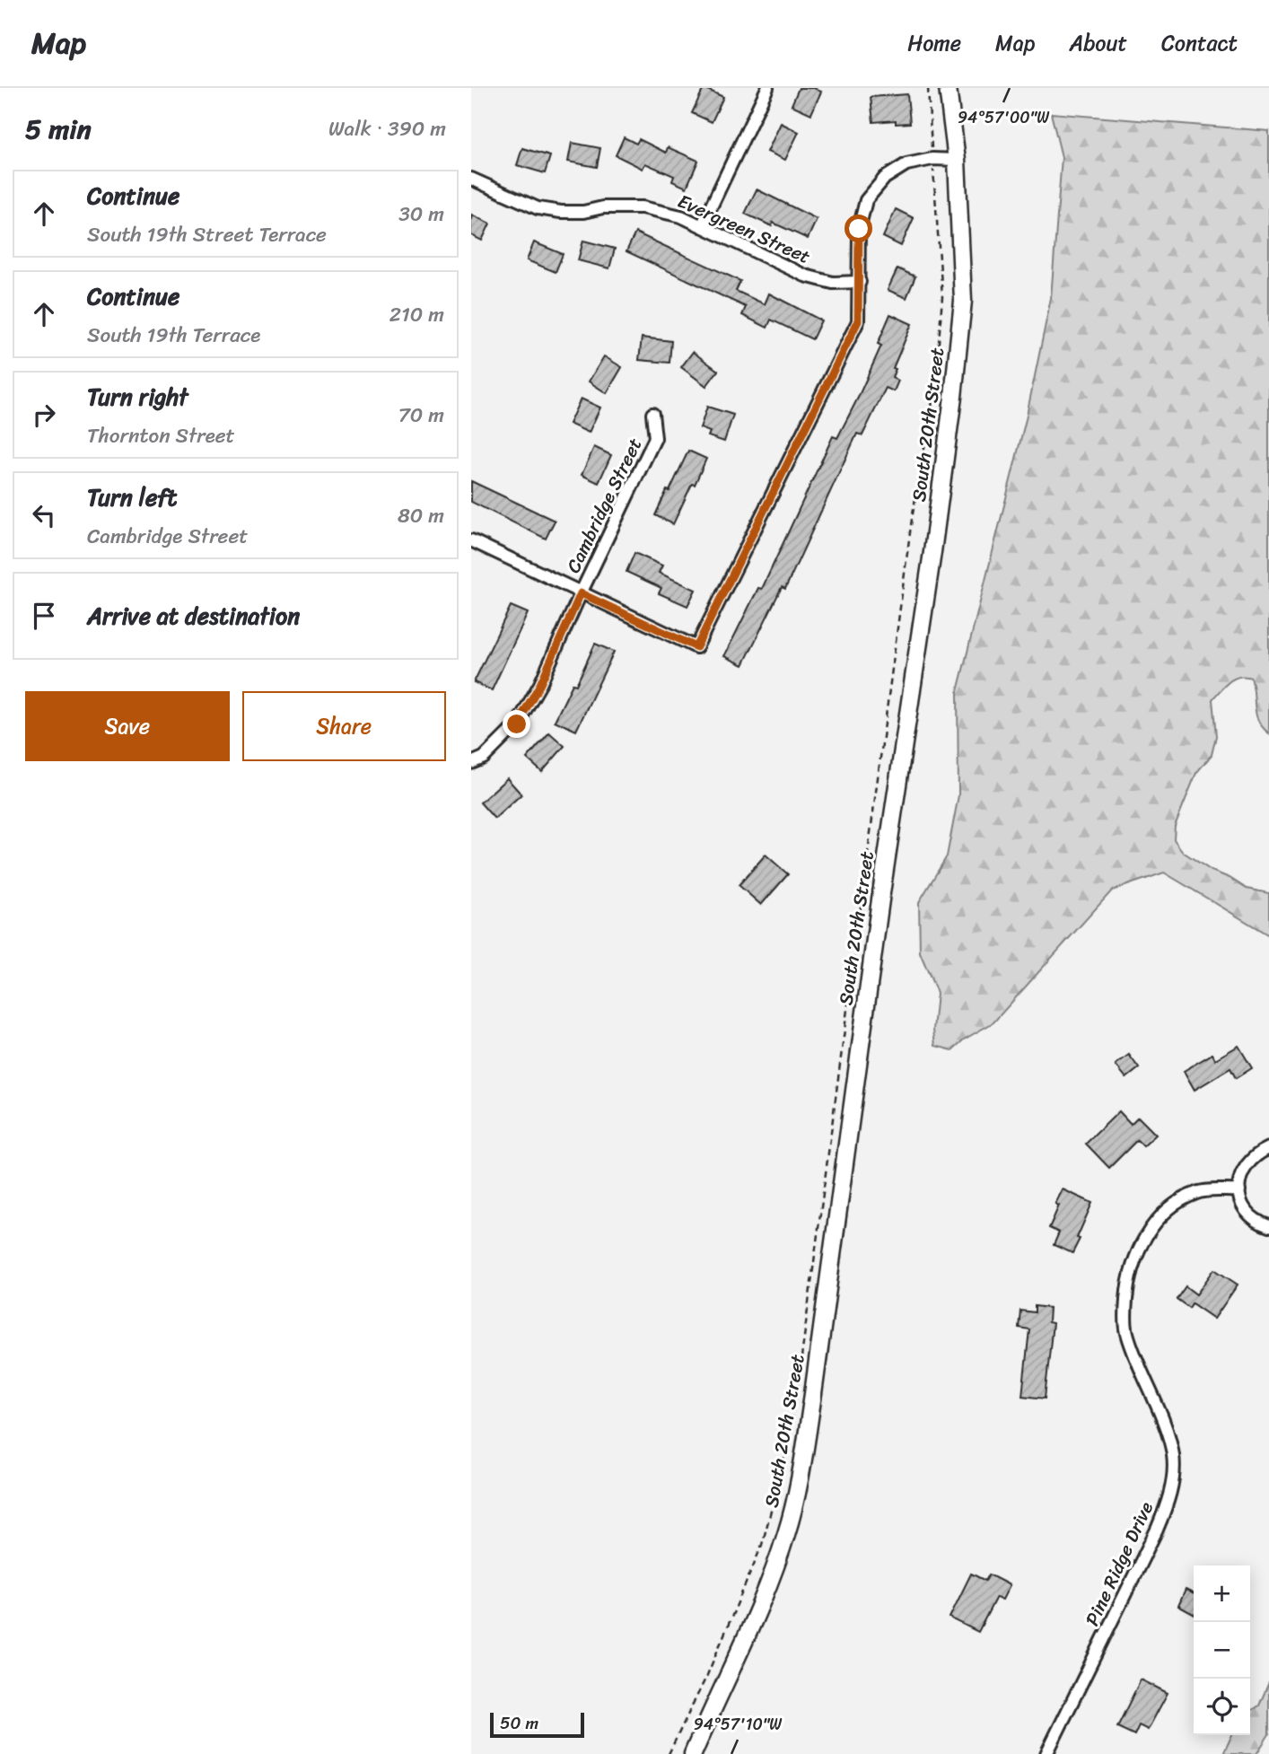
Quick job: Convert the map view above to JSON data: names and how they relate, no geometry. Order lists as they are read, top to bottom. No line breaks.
{"streets":{"main road":["South 20th Street"],"street":["Evergreen Street","Cambridge Street","Pine Ridge Drive"]},"scale_bar":"50 m","page":{"header":"Map","nav":["Home","Map","About","Contact"],"heading":["5 min","Walk · 390 m"],"list":[["Continue","South 19th Street Terrace","30 m"],["Continue","South 19th Terrace","210 m"],["Turn right","Thornton Street","70 m"],["Turn left","Cambridge Street","80 m"],"Arrive at destination"],"buttons":["Save","Share"],"map_buttons":["+","−"],"scale":"50 m"},"coordinates":["94°57'00\"W","94°57'10\"W"]}
